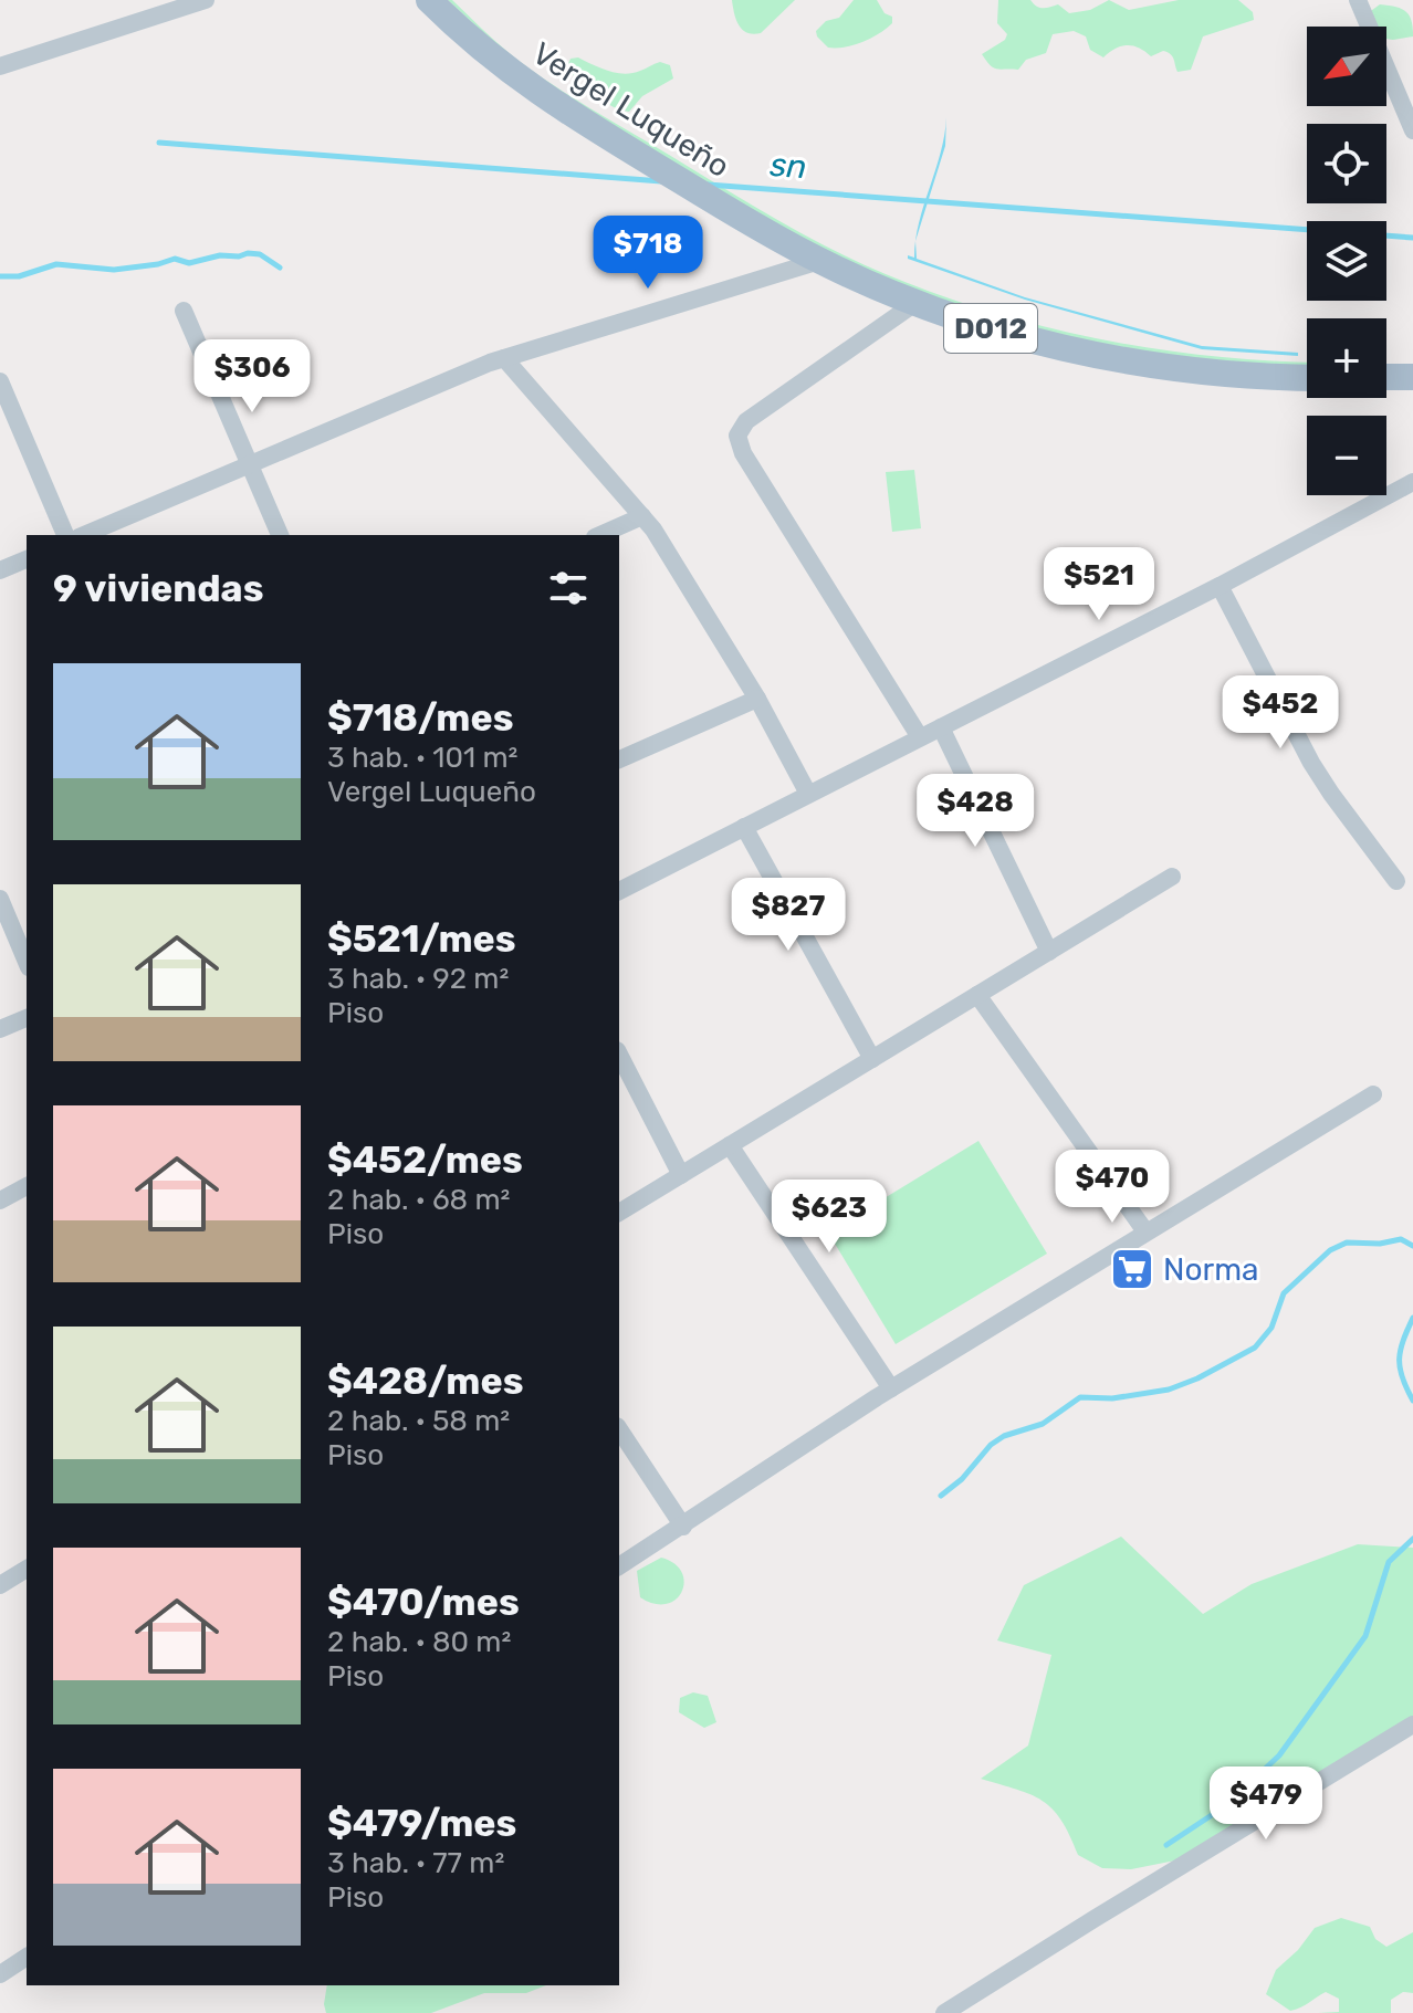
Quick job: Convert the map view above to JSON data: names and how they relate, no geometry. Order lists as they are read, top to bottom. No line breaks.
{"streets":{"main road":["Vergel Luqueño","D012"]},"water":["sn"],"places":{"supermarket":["Norma"]},"north":"bottom left","page":{"map_buttons":["+","−"],"price":["$718","$306","$521","$452","$428","$827","$470","$623","$479"],"heading":"9 viviendas","list":[{"name":"$718/mes","note":"3 hab. · 101 m² · Vergel Luqueño"},{"name":"$521/mes","note":"3 hab. · 92 m² · Piso"},{"name":"$452/mes","note":"2 hab. · 68 m² · Piso"},{"name":"$428/mes","note":"2 hab. · 58 m² · Piso"},{"name":"$470/mes","note":"2 hab. · 80 m² · Piso"},{"name":"$479/mes","note":"3 hab. · 77 m² · Piso"}]}}
